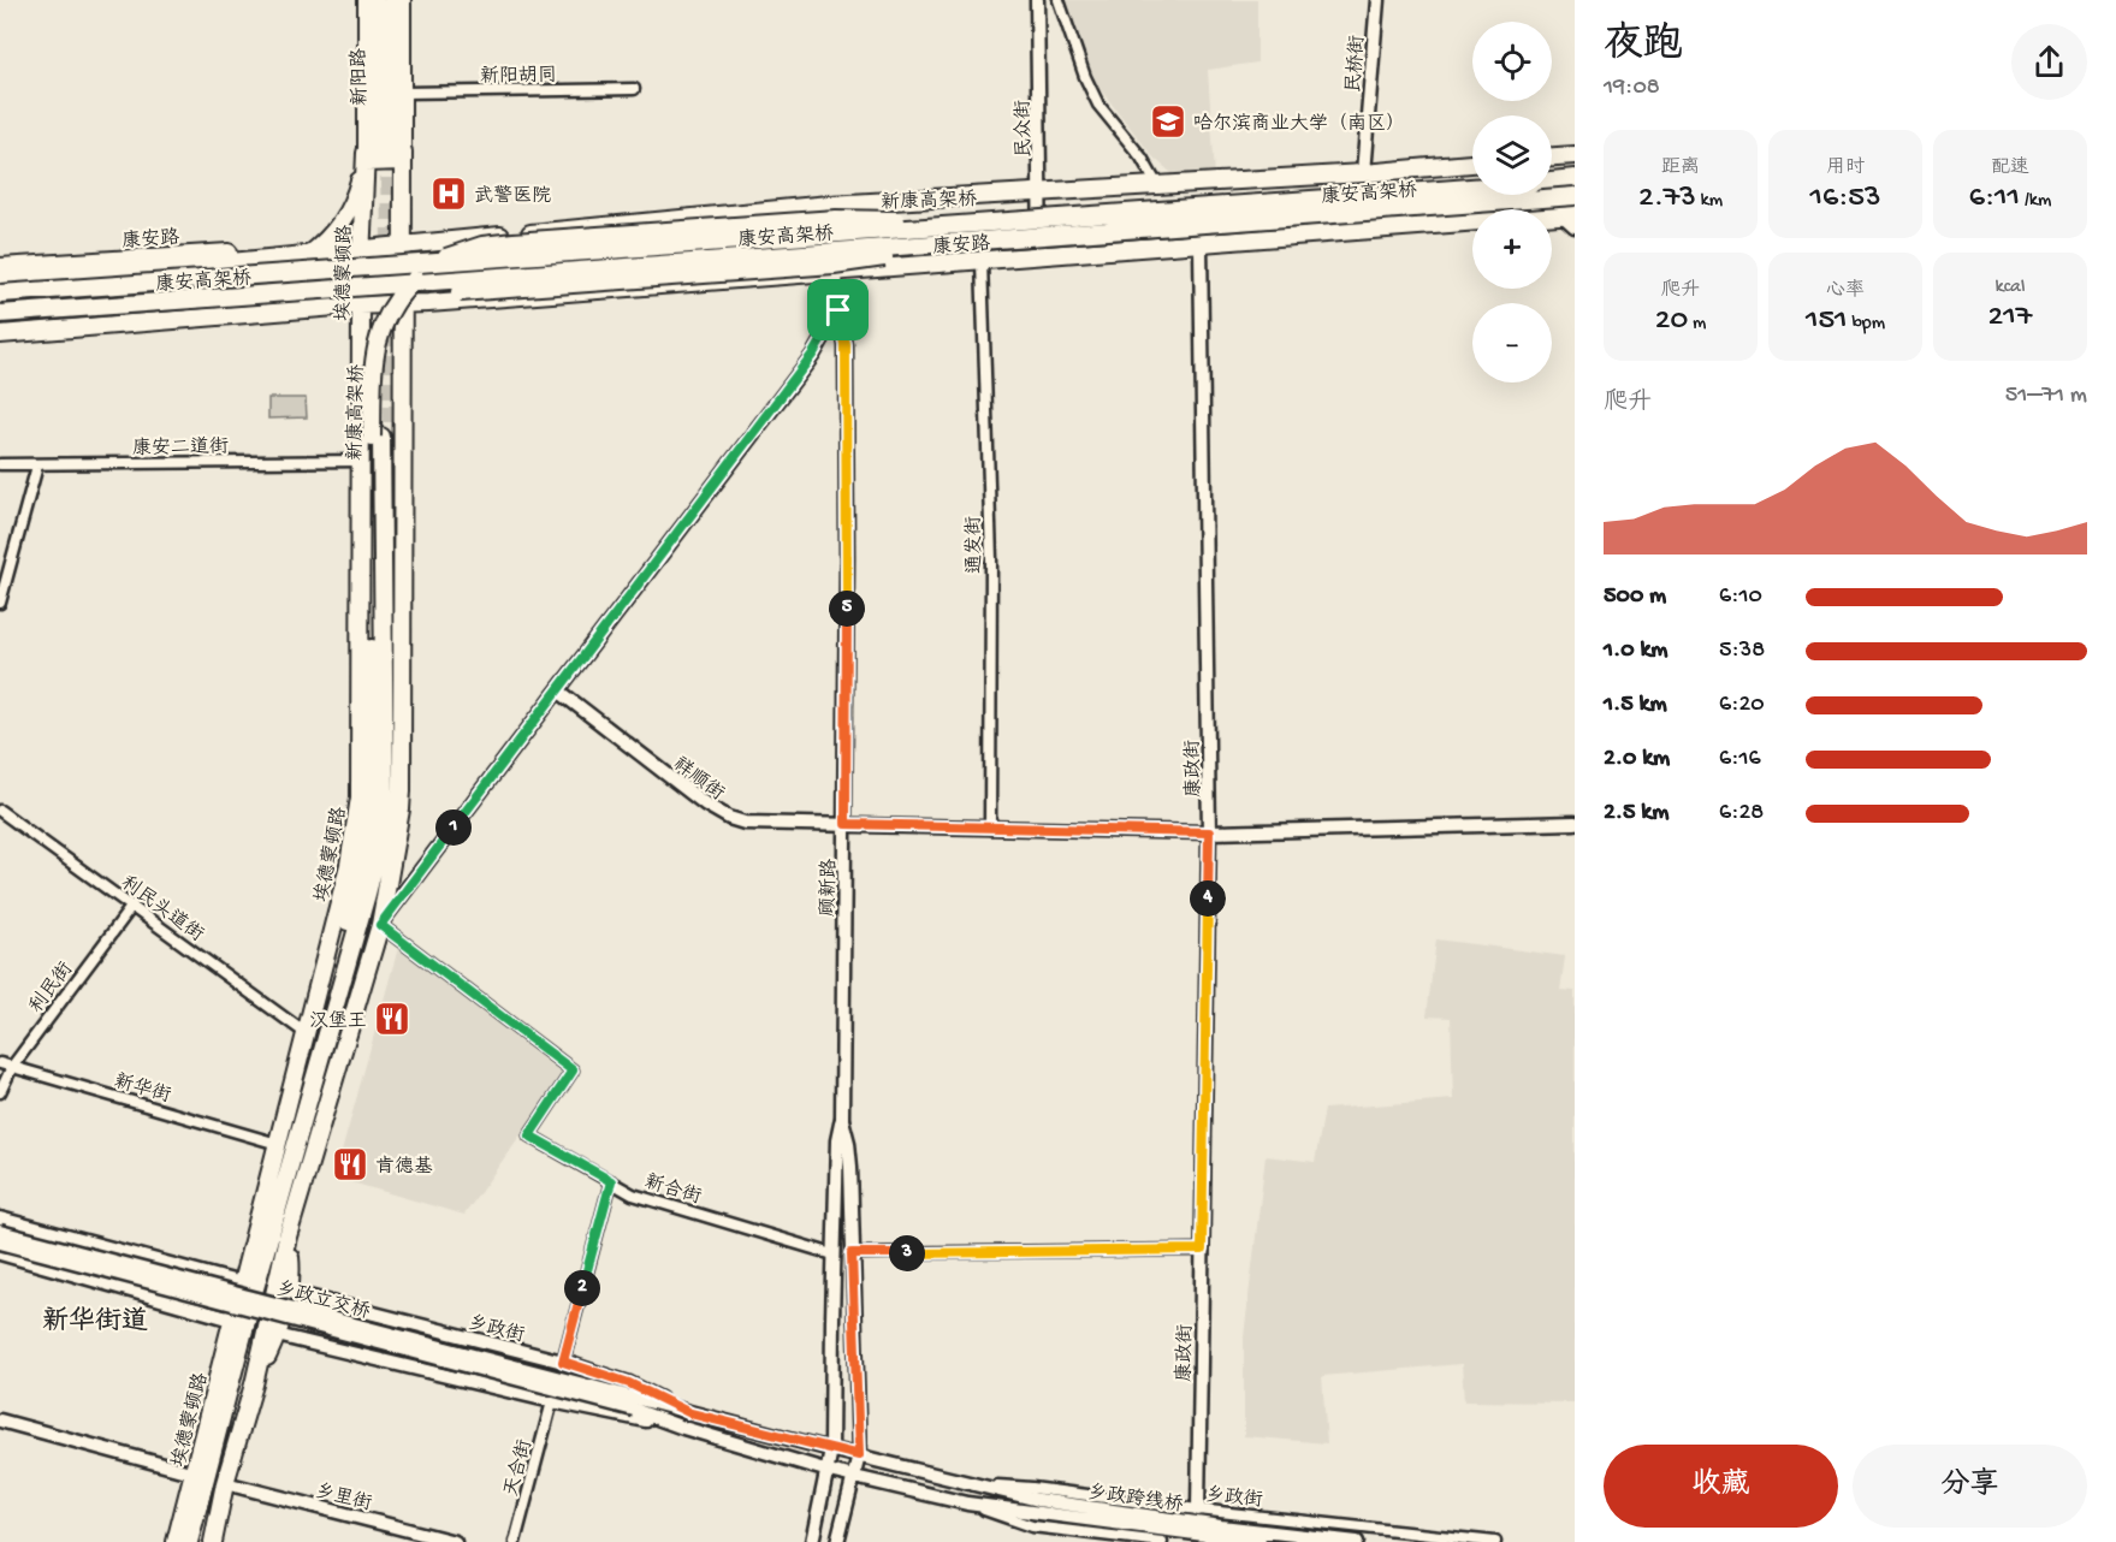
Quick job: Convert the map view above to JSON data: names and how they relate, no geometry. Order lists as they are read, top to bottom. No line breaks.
{"streets":{"highway":["康安高架桥","新康高架桥","康安路","埃德蒙顿路"],"main road":["民桥街","新阳路","民众街","康政街","祥顺街","顾新路","乡政立交桥","乡政街","乡里街","乡政跨线桥"],"street":["新阳胡同","康安二道街","通发街","利民头道街","利民街","新华街","新合街","天合街"]},"crossings":[["民桥街","康安路"],["新阳路","埃德蒙顿路"],["民众街","康安路"],["康安高架桥","新康高架桥"],["新康高架桥","埃德蒙顿路"],["新康高架桥","新华街"],["康安路","埃德蒙顿路"],["康安路","通发街"],["康安路","康政街"],["康安路","顾新路"],["埃德蒙顿路","康安二道街"],["埃德蒙顿路","利民头道街"],["埃德蒙顿路","新华街"],["埃德蒙顿路","新合街"],["埃德蒙顿路","乡里街"],["通发街","祥顺街"],["康政街","祥顺街"],["康政街","乡政街"],["祥顺街","顾新路"],["顾新路","新合街"],["顾新路","乡政街"],["利民头道街","利民街"],["利民街","新华街"],["乡政立交桥","乡政街"],["乡政街","乡政跨线桥"]],"districts":["新华街道"],"places":{"school or university":["哈尔滨商业大学（南区）"],"hospital":["武警医院"],"restaurant":["汉堡王","肯德基"]},"page":{"heading":["夜跑","19:08"],"map_buttons":["+","−"],"stats":[["距离","2.73 km"],["用时","16:53"],["配速","6:11 /km"],["爬升","20 m"],["心率","151 bpm"],["kcal","217"]],"chart":["爬升","51–71 m"],"list":[{"name":"500 m","note":"6:10"},{"name":"1.0 km","note":"5:38"},{"name":"1.5 km","note":"6:20"},{"name":"2.0 km","note":"6:16"},{"name":"2.5 km","note":"6:28"}],"pins":["5","1","4","3","2"],"buttons":["收藏","分享"]}}
